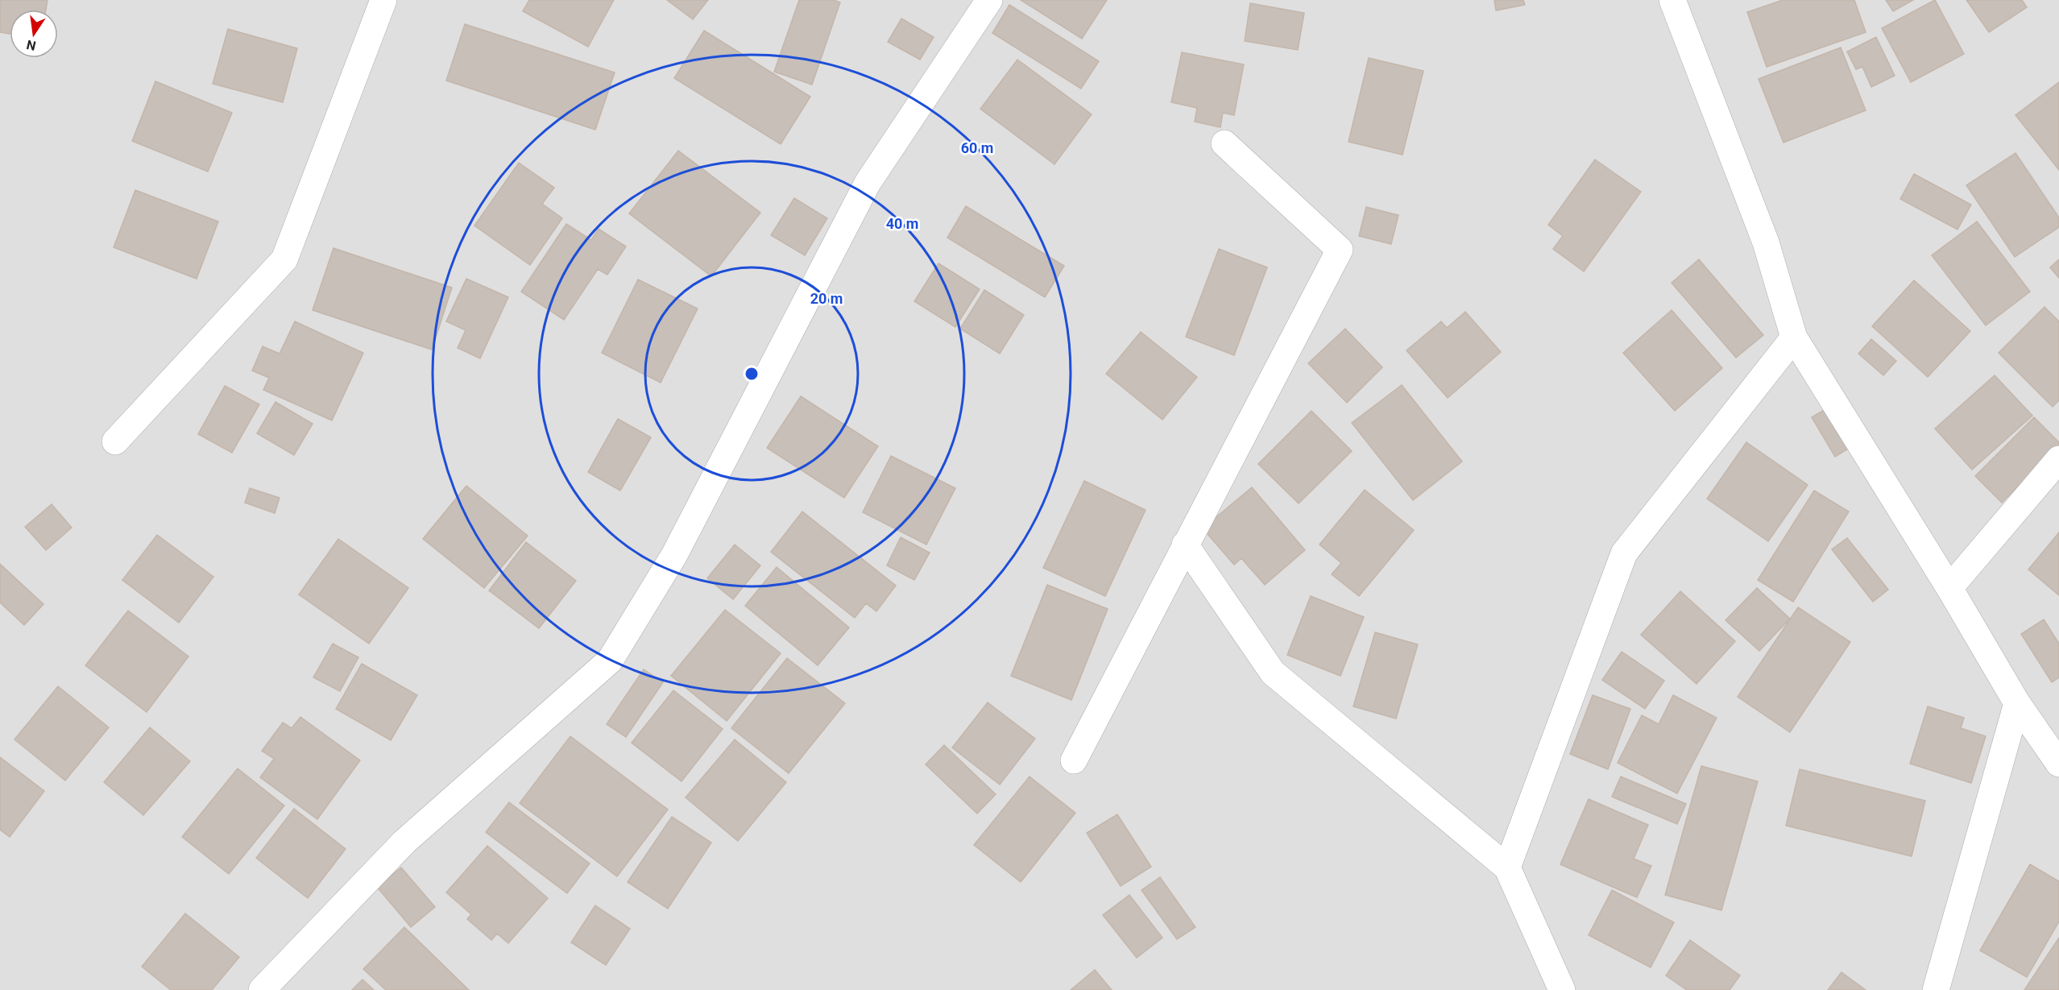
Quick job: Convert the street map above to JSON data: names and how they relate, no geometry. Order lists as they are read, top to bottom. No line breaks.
{"north":"bottom","rings":["60 m","40 m","20 m"]}
